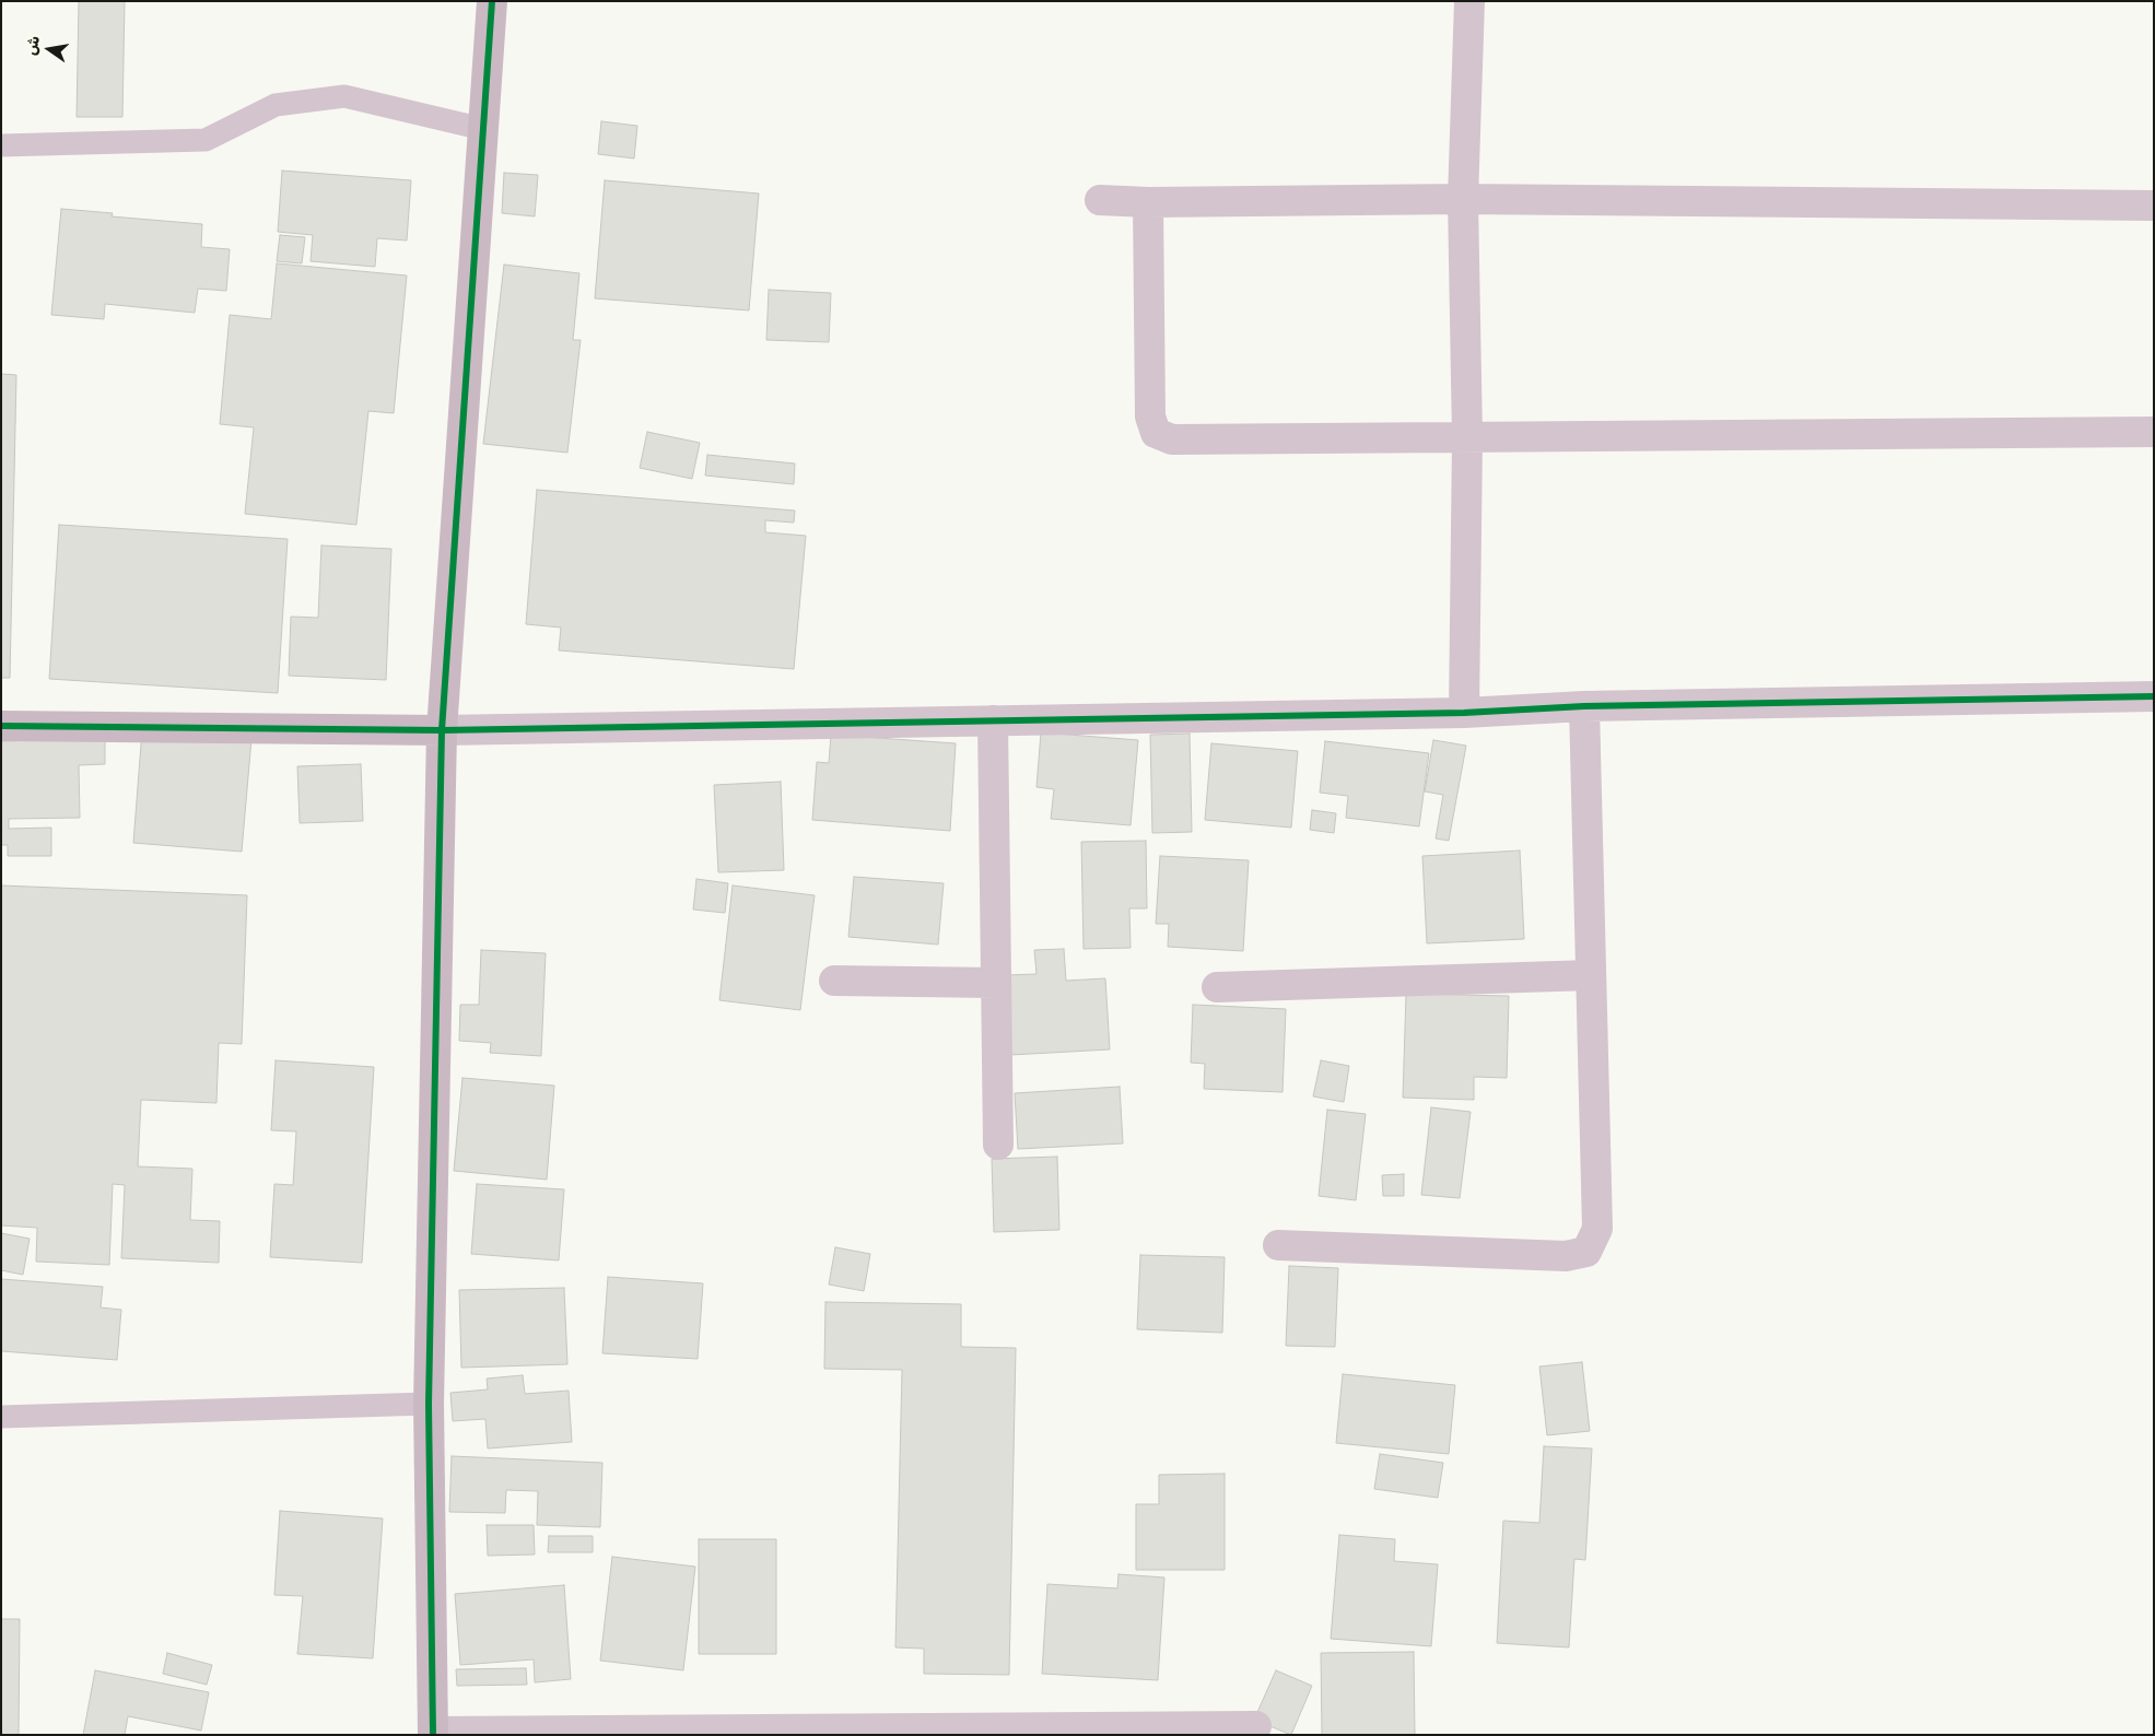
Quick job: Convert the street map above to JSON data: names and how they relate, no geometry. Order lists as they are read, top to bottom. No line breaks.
{"north":"left"}
